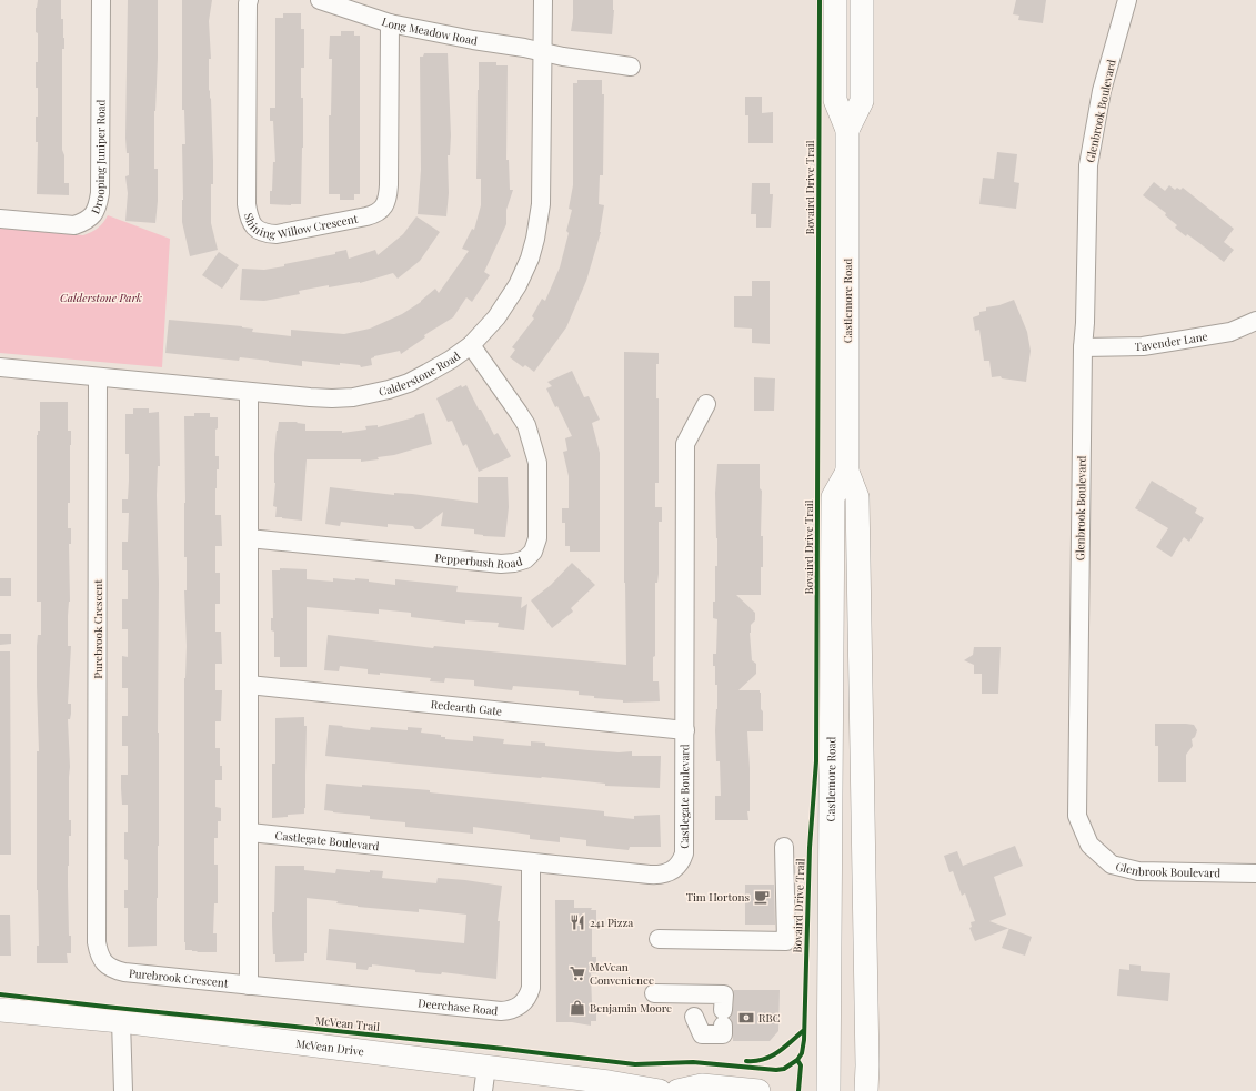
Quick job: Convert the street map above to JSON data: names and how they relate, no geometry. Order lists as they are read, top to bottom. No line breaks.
{"streets":{"main road":["Castlemore Road","McVean Drive"],"street":["Long Meadow Road","Glenbrook Boulevard","Drooping Juniper Road","Shining Willow Crescent","Tavender Lane","Calderstone Road","Pepperbush Road","Purebrook Crescent","Redearth Gate","Castlegate Boulevard","Deerchase Road"],"cycle path":["Bovaird Drive Trail","McVean Trail"]},"crossings":[["Long Meadow Road","Shining Willow Crescent"],["Long Meadow Road","Calderstone Road"],["Glenbrook Boulevard","Tavender Lane"],["Calderstone Road","Pepperbush Road"],["Calderstone Road","Purebrook Crescent"],["Purebrook Crescent","Deerchase Road"],["Redearth Gate","Castlegate Boulevard"],["Castlegate Boulevard","Deerchase Road"]],"parks":["Calderstone Park"],"places":{"cafe":["Tim Hortons"],"restaurant":["241 Pizza"],"supermarket":["McVean Convenience"],"shop":["Benjamin Moore"],"bank":["RBC"]}}
